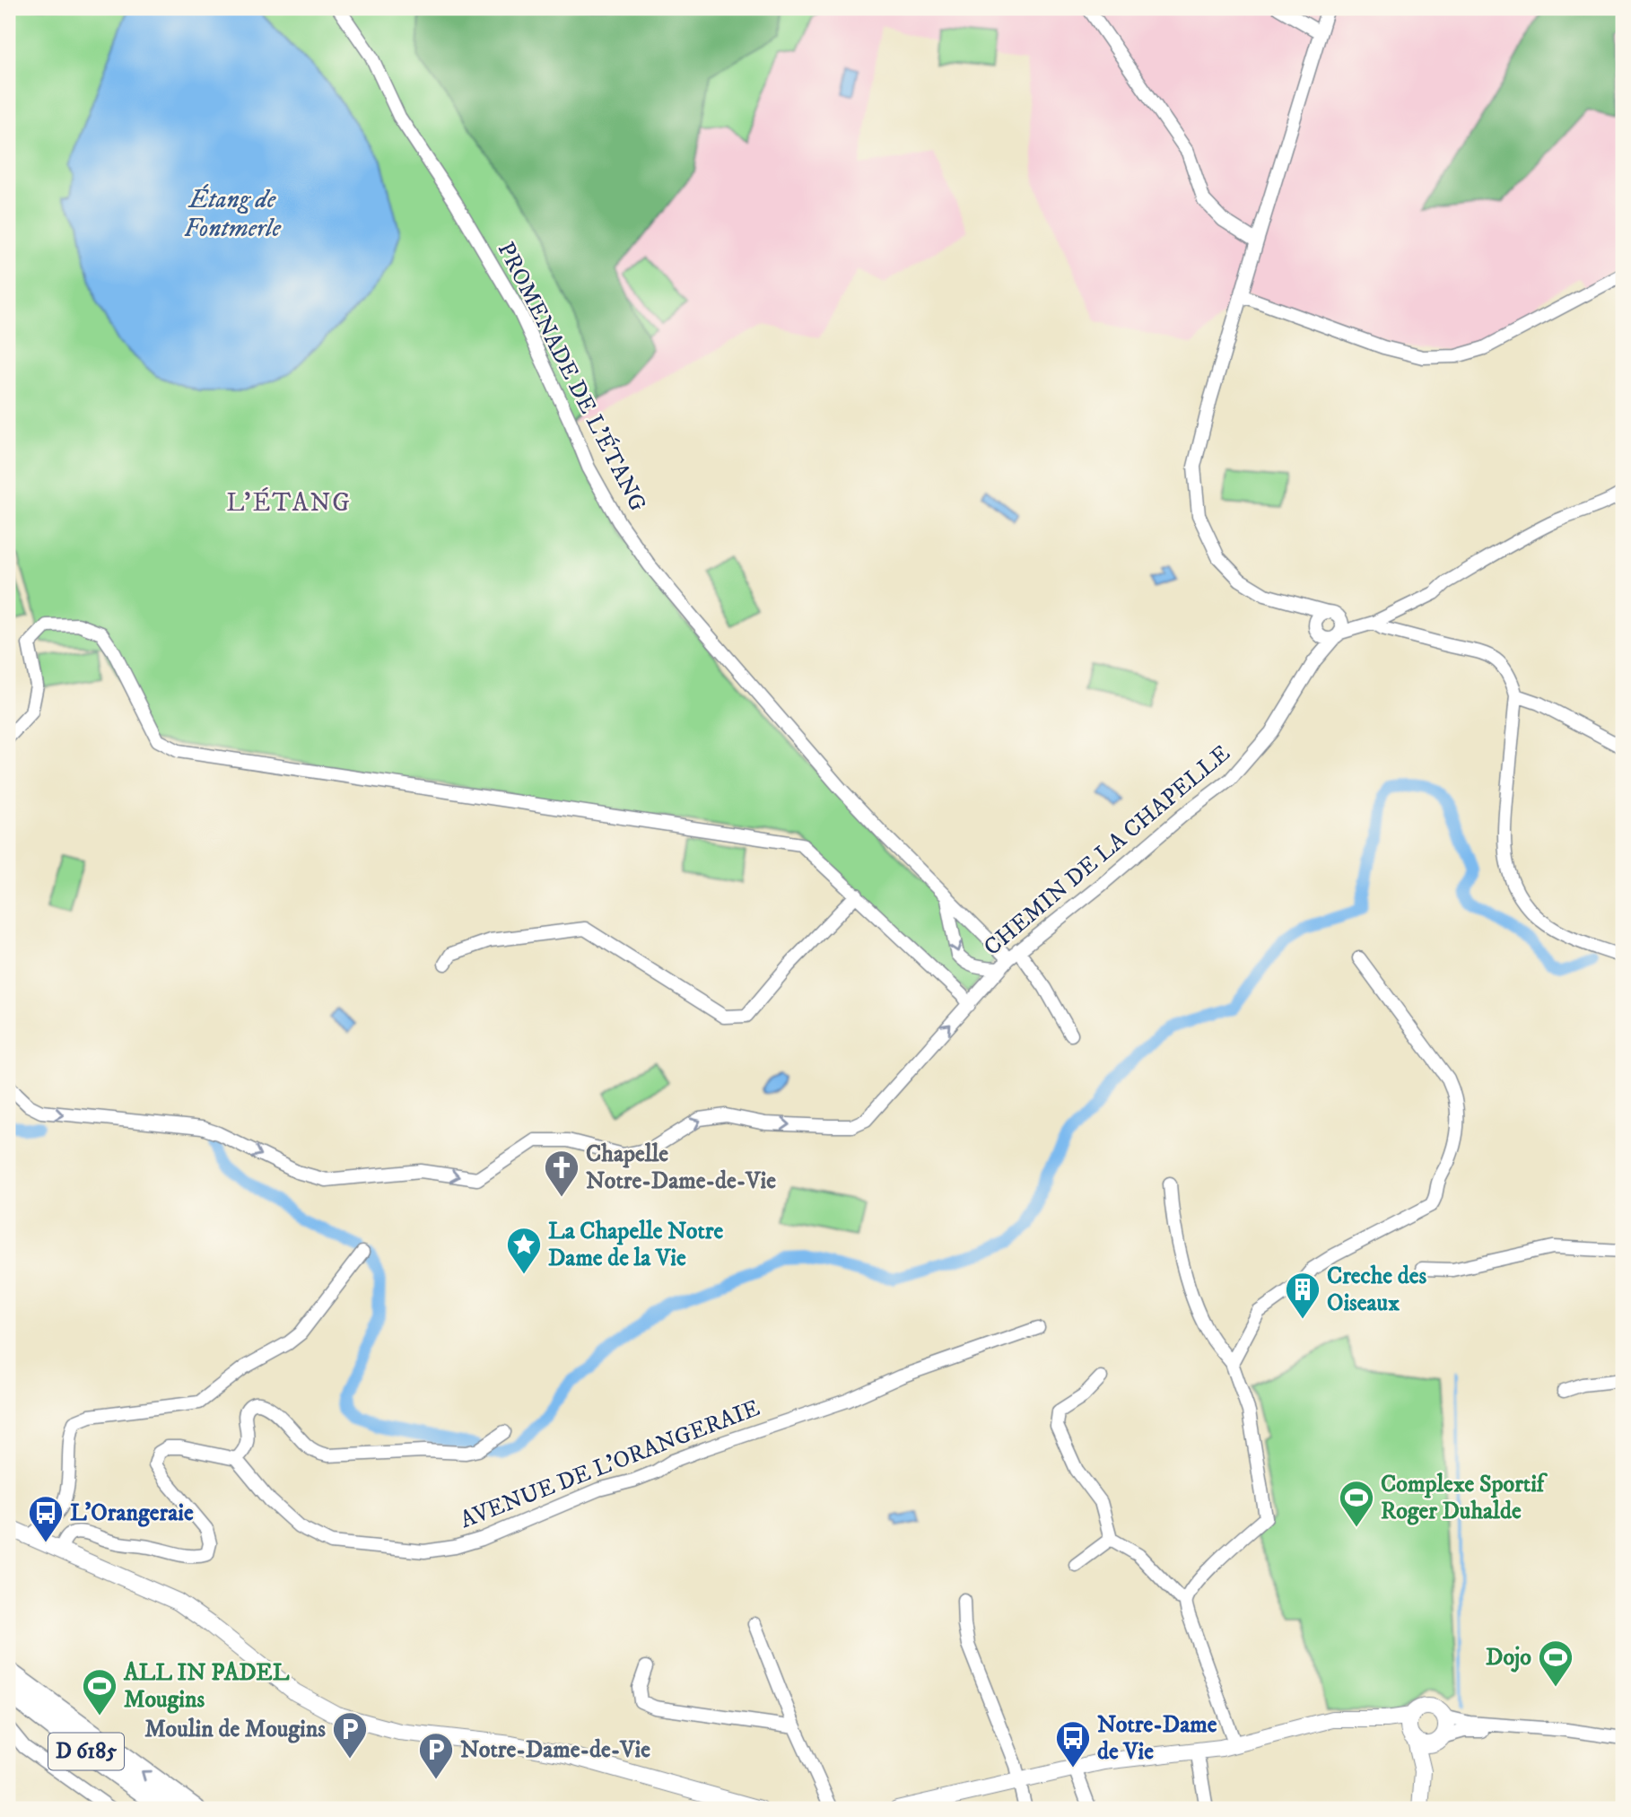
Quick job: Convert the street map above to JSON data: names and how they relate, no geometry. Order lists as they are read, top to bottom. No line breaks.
{"streets":{"highway":["D 6185"],"street":["PROMENADE DE L'ÉTANG","CHEMIN DE LA CHAPELLE","AVENUE DE L'ORANGERAIE"]},"crossings":[["PROMENADE DE L'ÉTANG","CHEMIN DE LA CHAPELLE"]],"one_way":["CHEMIN DE LA CHAPELLE"],"districts":["L'ÉTANG"],"water":["Étang de Fontmerle"],"places":{"church":["Chapelle Notre-Dame-de-Vie"],"place":["La Chapelle Notre Dame de la Vie"],"building":["Creche des Oiseaux"],"sports":["Complexe Sportif Roger Duhalde","Dojo","ALL IN PADEL Mougins"],"bus stop":["L'Orangeraie","Notre-Dame de Vie"],"parking":["Moulin de Mougins","Notre-Dame-de-Vie"]}}
